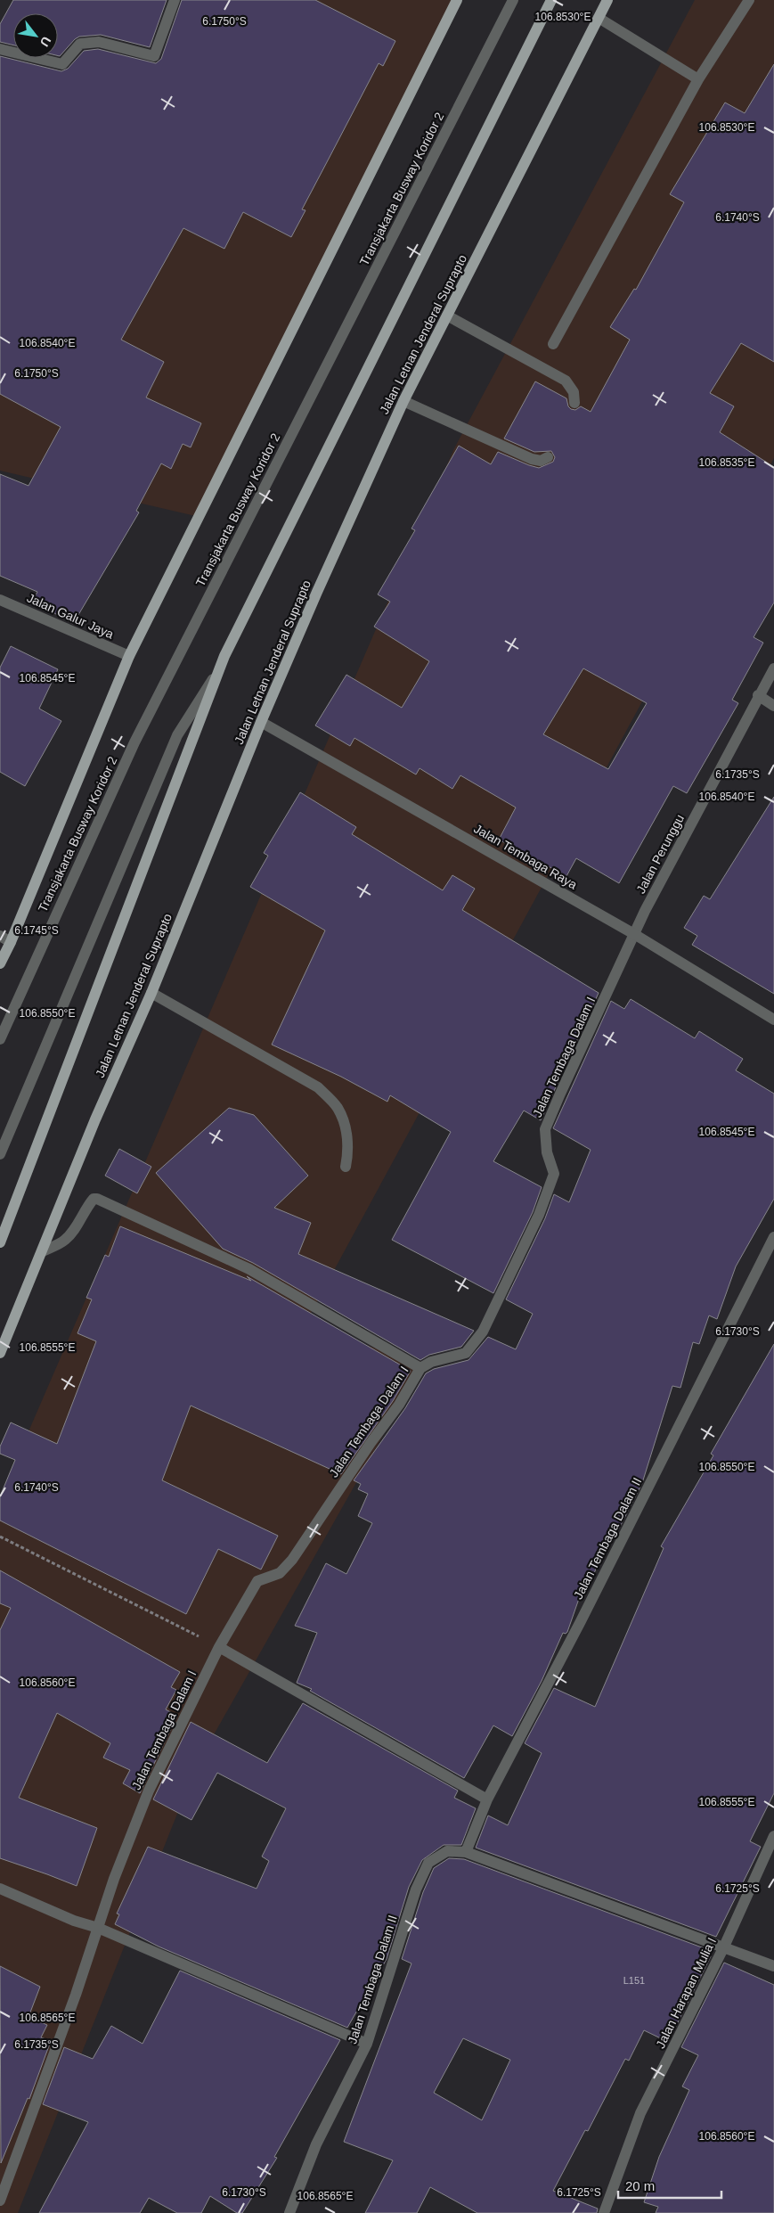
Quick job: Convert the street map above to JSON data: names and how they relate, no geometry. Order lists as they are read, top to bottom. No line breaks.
{"streets":{"main road":["Jalan Letnan Jenderal Suprapto"],"street":["Transjakarta Busway Koridor 2","Jalan Galur Jaya","Jalan Perunggu","Jalan Tembaga Raya","Jalan Tembaga Dalam I","Jalan Tembaga Dalam II","Jalan Harapan Mulia I"]},"crossings":[["Jalan Letnan Jenderal Suprapto","Jalan Tembaga Raya"],["Jalan Perunggu","Jalan Tembaga Raya"],["Jalan Perunggu","Jalan Tembaga Dalam I"],["Jalan Tembaga Raya","Jalan Tembaga Dalam I"],["Jalan Tembaga Dalam II","Jalan Harapan Mulia I"]],"house_numbers":["L151"],"scale_bar":"20 m","north":"bottom right","coordinates":["106.8530°E","6.1750°S","6.1740°S","106.8540°E","106.8535°E","106.8545°E","6.1735°S","6.1745°S","106.8550°E","6.1730°S","106.8555°E","106.8560°E","6.1725°S","106.8565°E"]}
